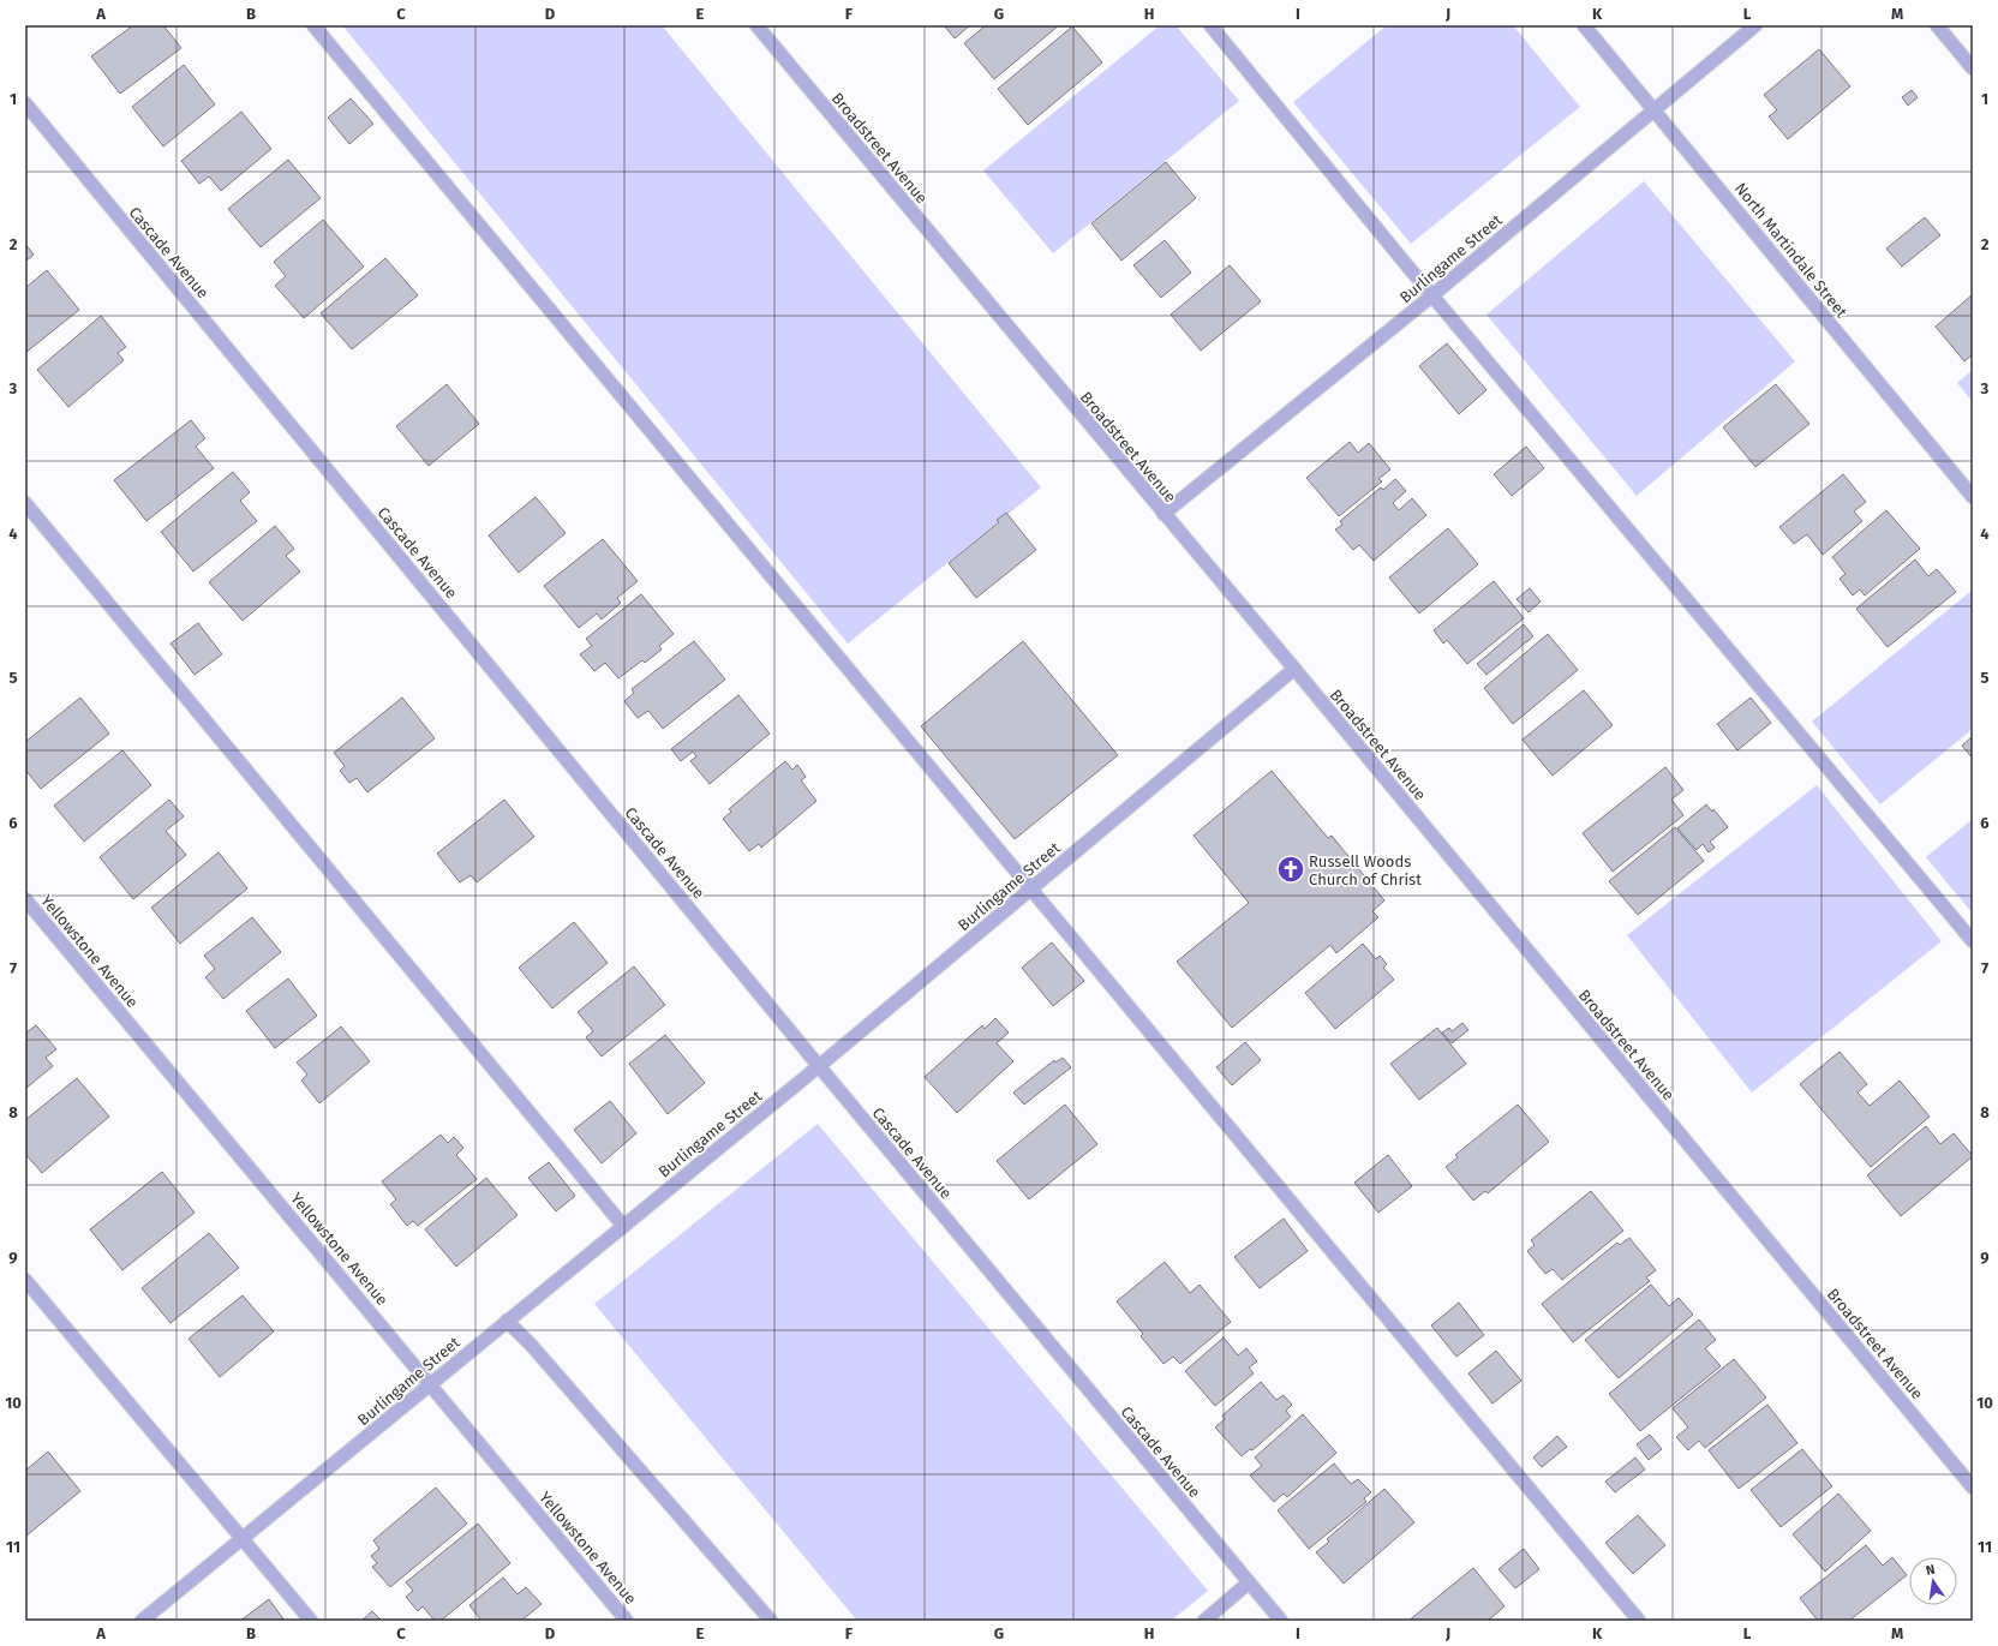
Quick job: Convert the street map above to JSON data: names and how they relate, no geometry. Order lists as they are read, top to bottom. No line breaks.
{"streets":{"street":["Broadstreet Avenue","North Martindale Street","Cascade Avenue","Burlingame Street","Yellowstone Avenue"]},"crossings":[["Broadstreet Avenue","Burlingame Street"],["North Martindale Street","Burlingame Street"],["Cascade Avenue","Burlingame Street"],["Burlingame Street","Yellowstone Avenue"]],"places":{"church":["Russell Woods Church of Christ"]},"north":"top","grid":{"columns":["A","B","C","D","E","F","G","H","I","J","K","L","M"],"rows":["1","2","3","4","5","6","7","8","9","10","11"]}}
